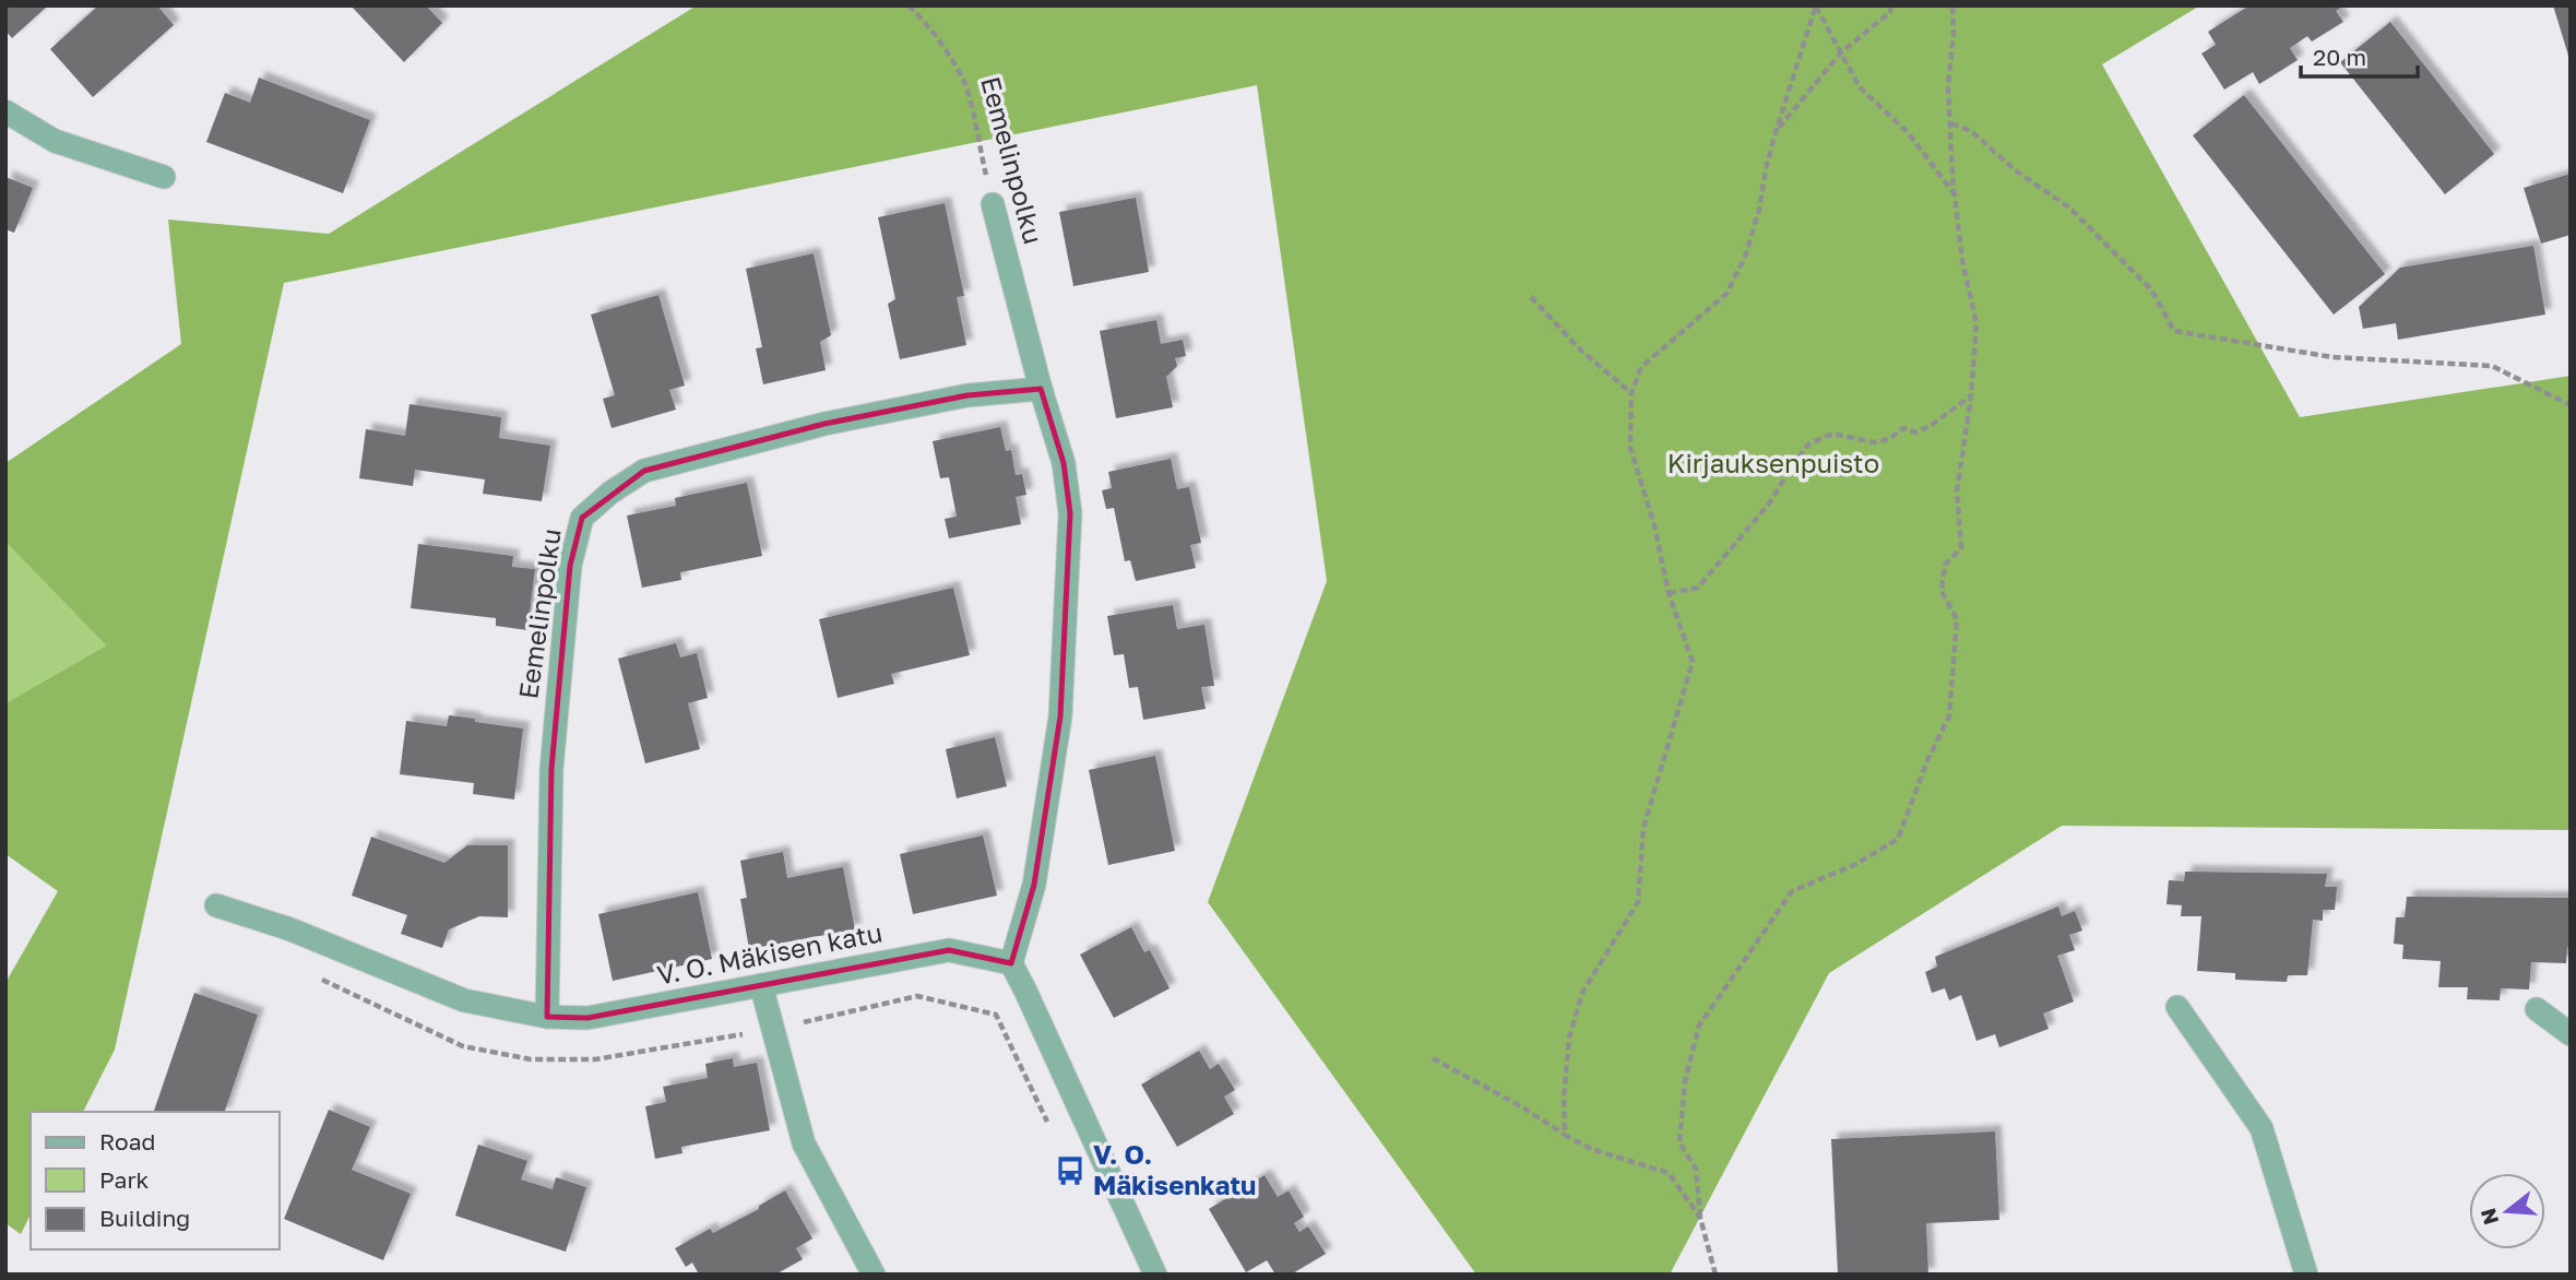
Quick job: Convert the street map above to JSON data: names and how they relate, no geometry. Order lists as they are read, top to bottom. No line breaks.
{"streets":{"street":["Eemelinpolku","V. O. Mäkisen katu"]},"crossings":[["Eemelinpolku","V. O. Mäkisen katu"]],"parks":["Kirjauksenpuisto"],"places":{"bus stop":["V. O. Mäkisenkatu"]},"legend":["Road","Park","Building"],"scale_bar":"20 m","north":"left"}
